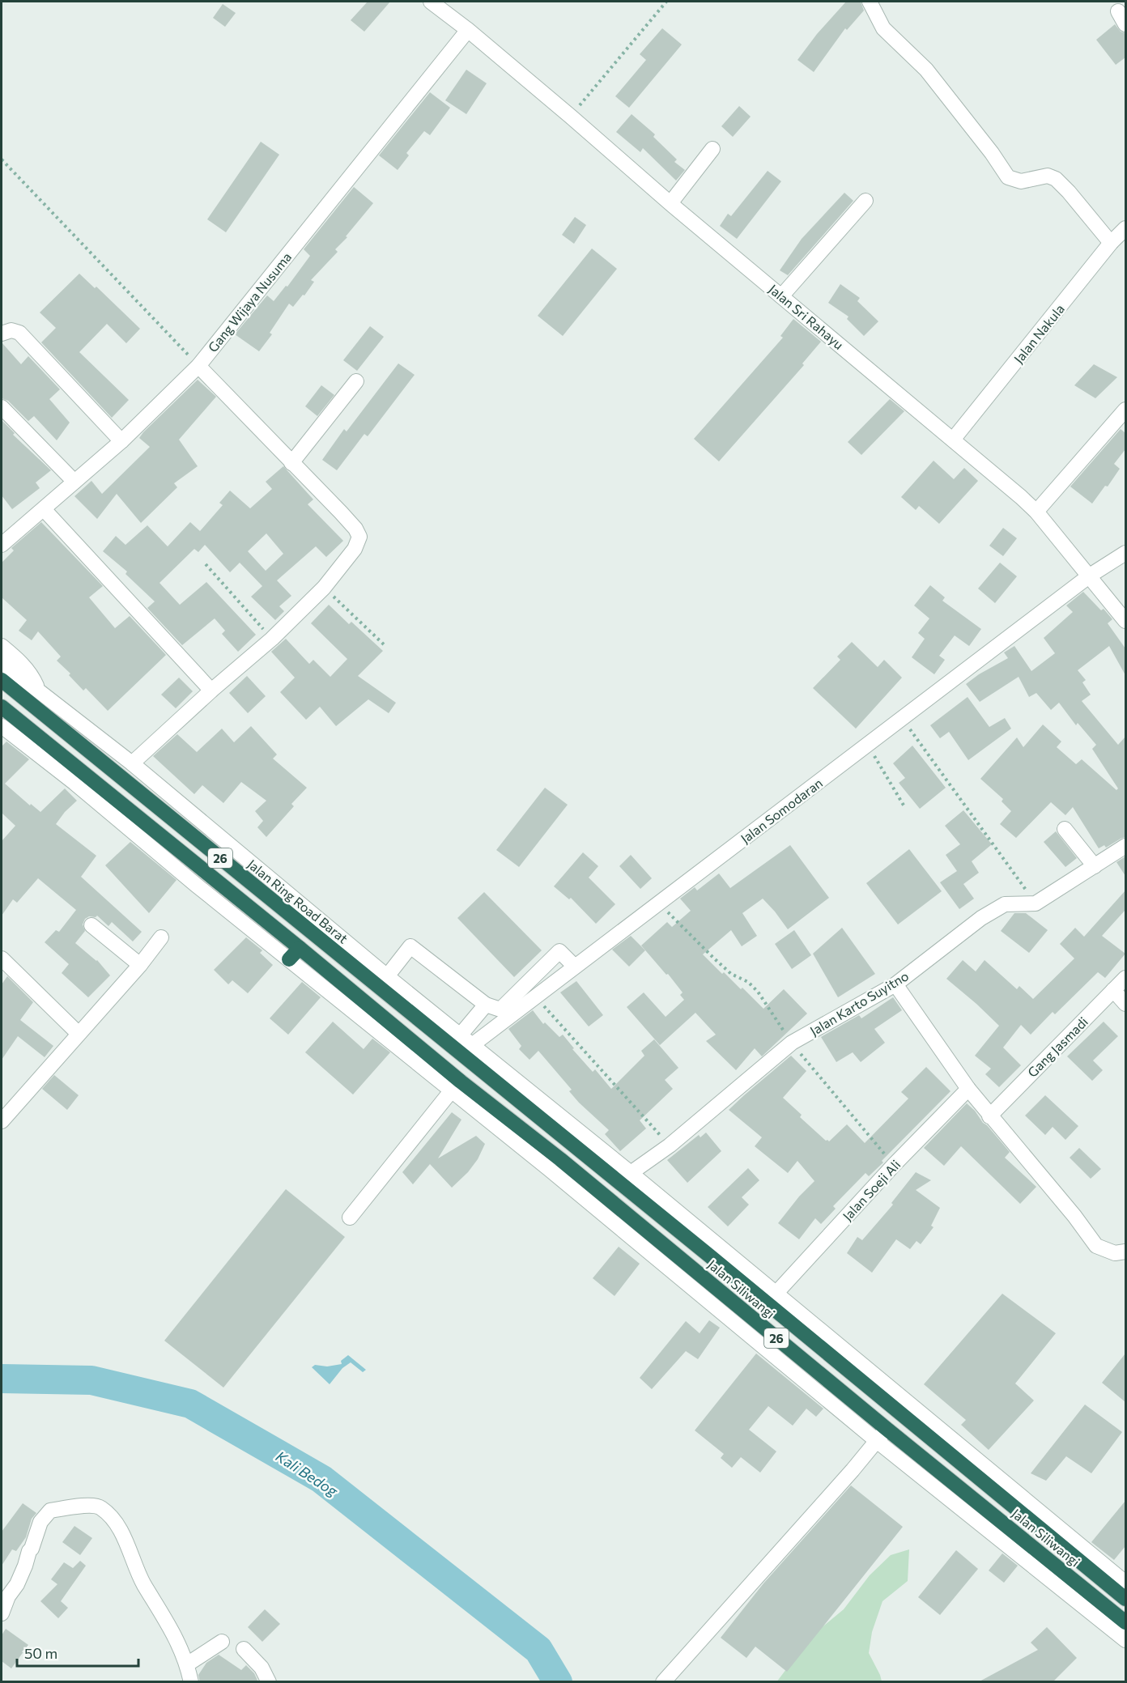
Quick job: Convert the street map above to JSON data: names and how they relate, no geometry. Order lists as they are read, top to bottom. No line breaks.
{"streets":{"highway":["26","Jalan Ring Road Barat","Jalan Siliwangi"],"street":["Gang Wijaya Nusuma","Jalan Sri Rahayu","Jalan Nakula","Jalan Somodaran","Jalan Karto Suyitno","Gang Jasmadi","Jalan Soeji Ali"]},"crossings":[["Gang Wijaya Nusuma","Jalan Sri Rahayu"],["Jalan Sri Rahayu","Jalan Nakula"],["Jalan Sri Rahayu","Jalan Somodaran"],["26","Jalan Siliwangi"],["Jalan Ring Road Barat","Jalan Siliwangi"]],"water":["Kali Bedog"],"scale_bar":"50 m"}
